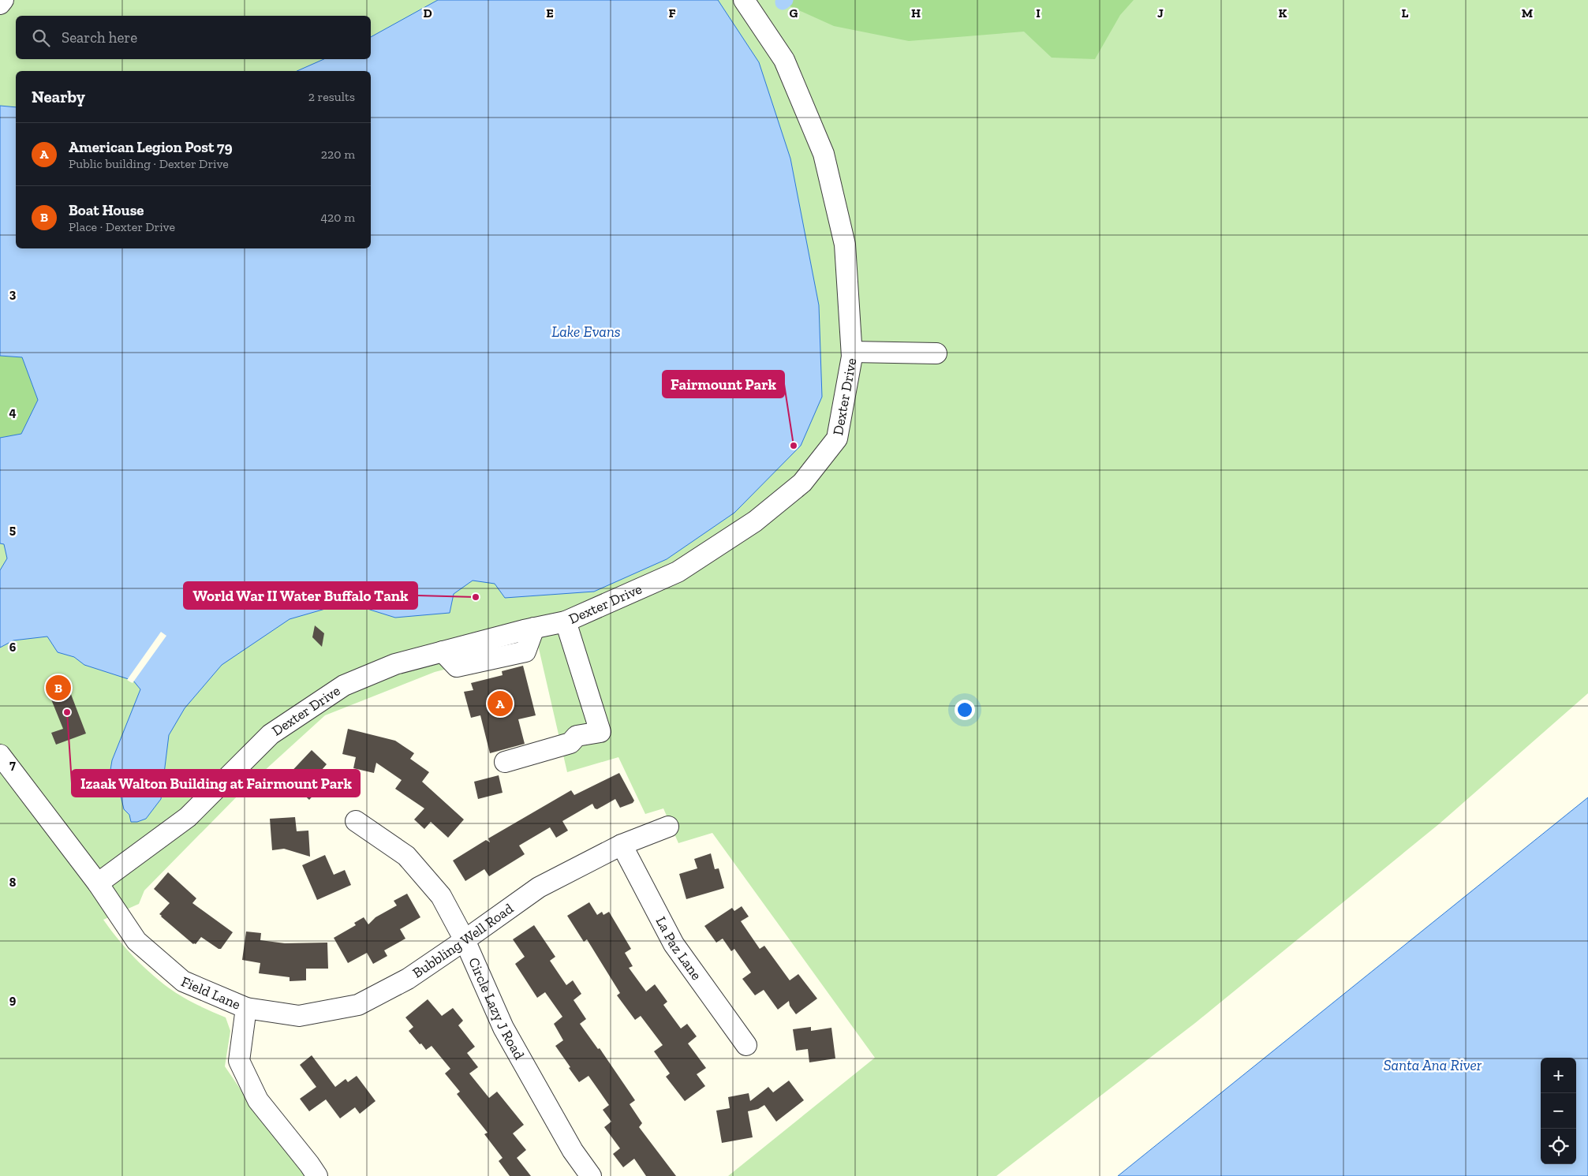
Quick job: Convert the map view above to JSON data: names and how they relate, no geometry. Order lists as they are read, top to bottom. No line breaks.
{"streets":{"street":["Dexter Drive","Bubbling Well Road","La Paz Lane","Field Lane","Circle Lazy J Road"]},"crossings":[["Dexter Drive","Field Lane"],["Bubbling Well Road","La Paz Lane"],["Bubbling Well Road","Field Lane"],["Bubbling Well Road","Circle Lazy J Road"]],"water":["Lake Evans","Santa Ana River"],"places":["Fairmount Park","World War II Water Buffalo Tank","Izaak Walton Building at Fairmount Park"],"page":{"search":"Search here","heading":["Nearby","2 results"],"list":[{"mark":"A","name":"American Legion Post 79","note":"Public building · Dexter Drive","value":"220 m"},{"mark":"B","name":"Boat House","note":"Place · Dexter Drive","value":"420 m"}],"pins":["B","A"],"map_buttons":["+","−"]},"grid":{"columns":["D","E","F","G","H","I","J","K","L","M"],"rows":["3","4","5","6","7","8","9"]}}
